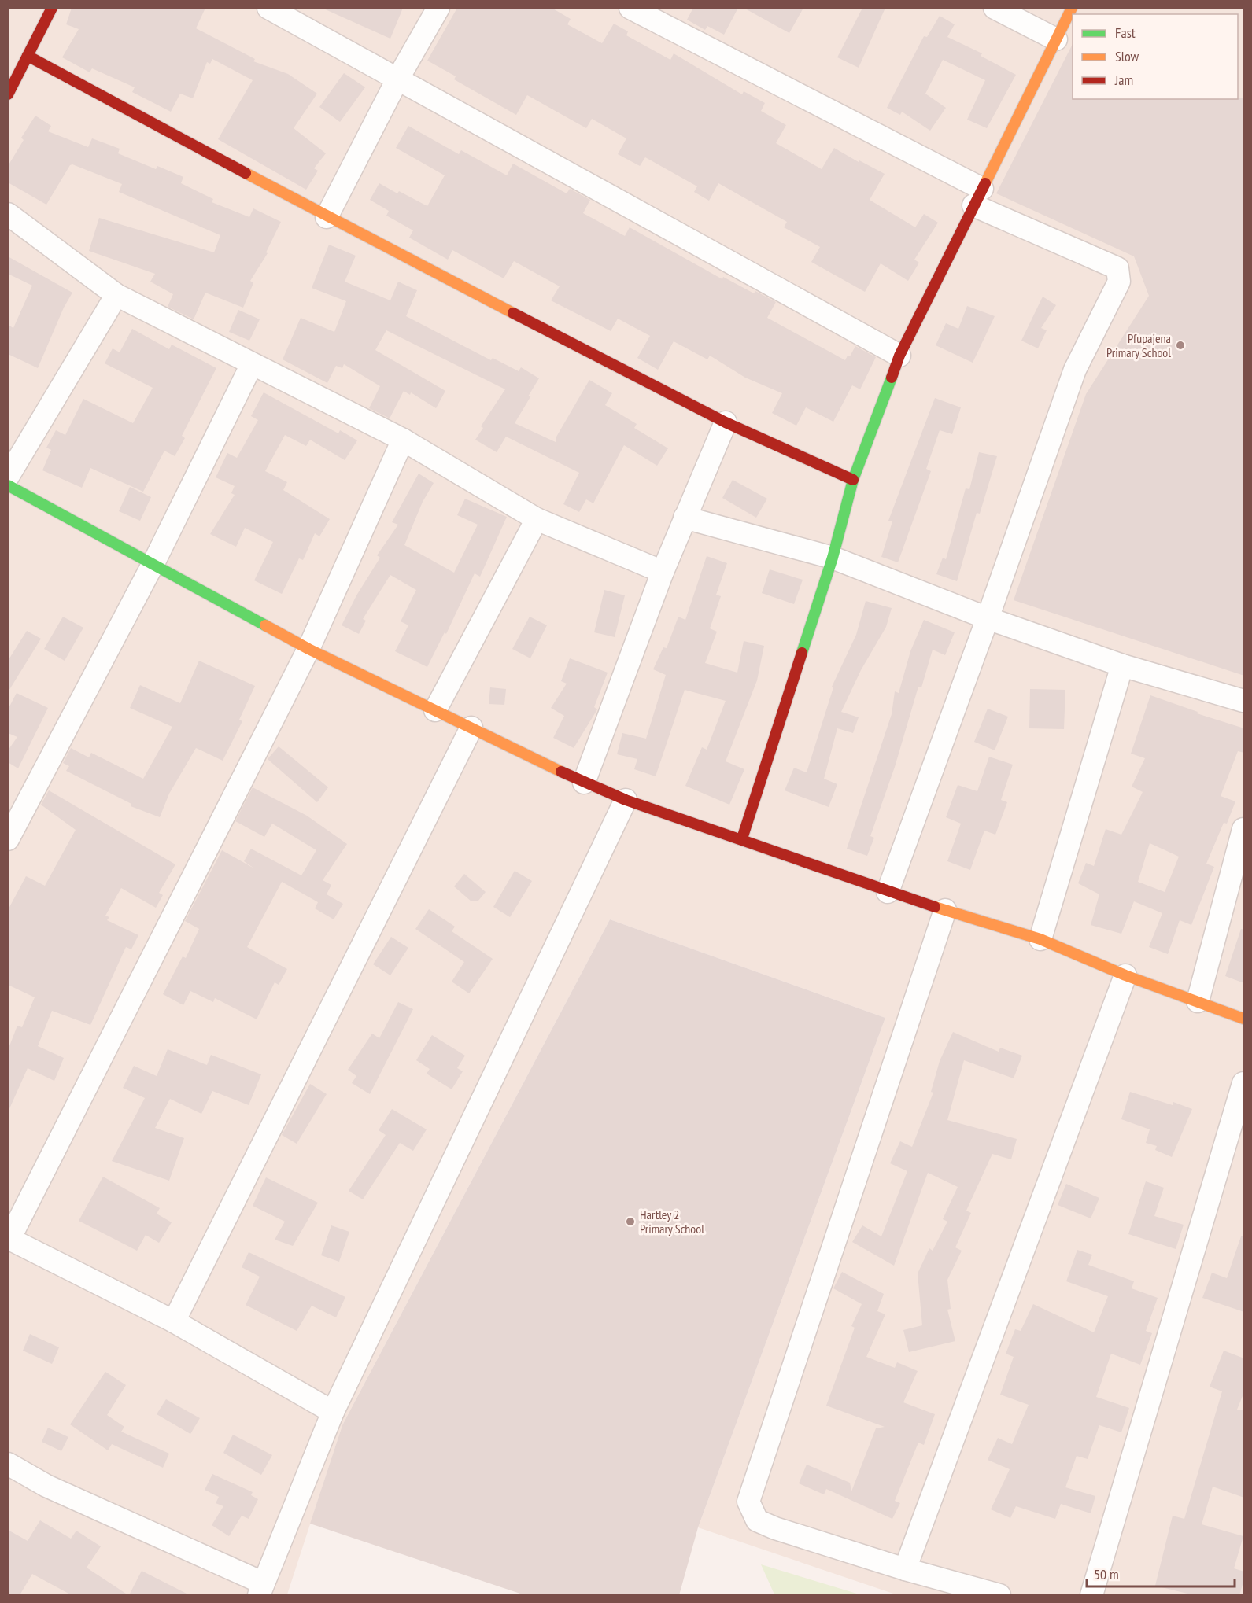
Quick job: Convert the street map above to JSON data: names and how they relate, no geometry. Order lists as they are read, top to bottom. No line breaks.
{"places":["Pfupajena Primary School","Hartley 2 Primary School"],"legend":["Fast","Slow","Jam"],"scale_bar":"50 m"}
